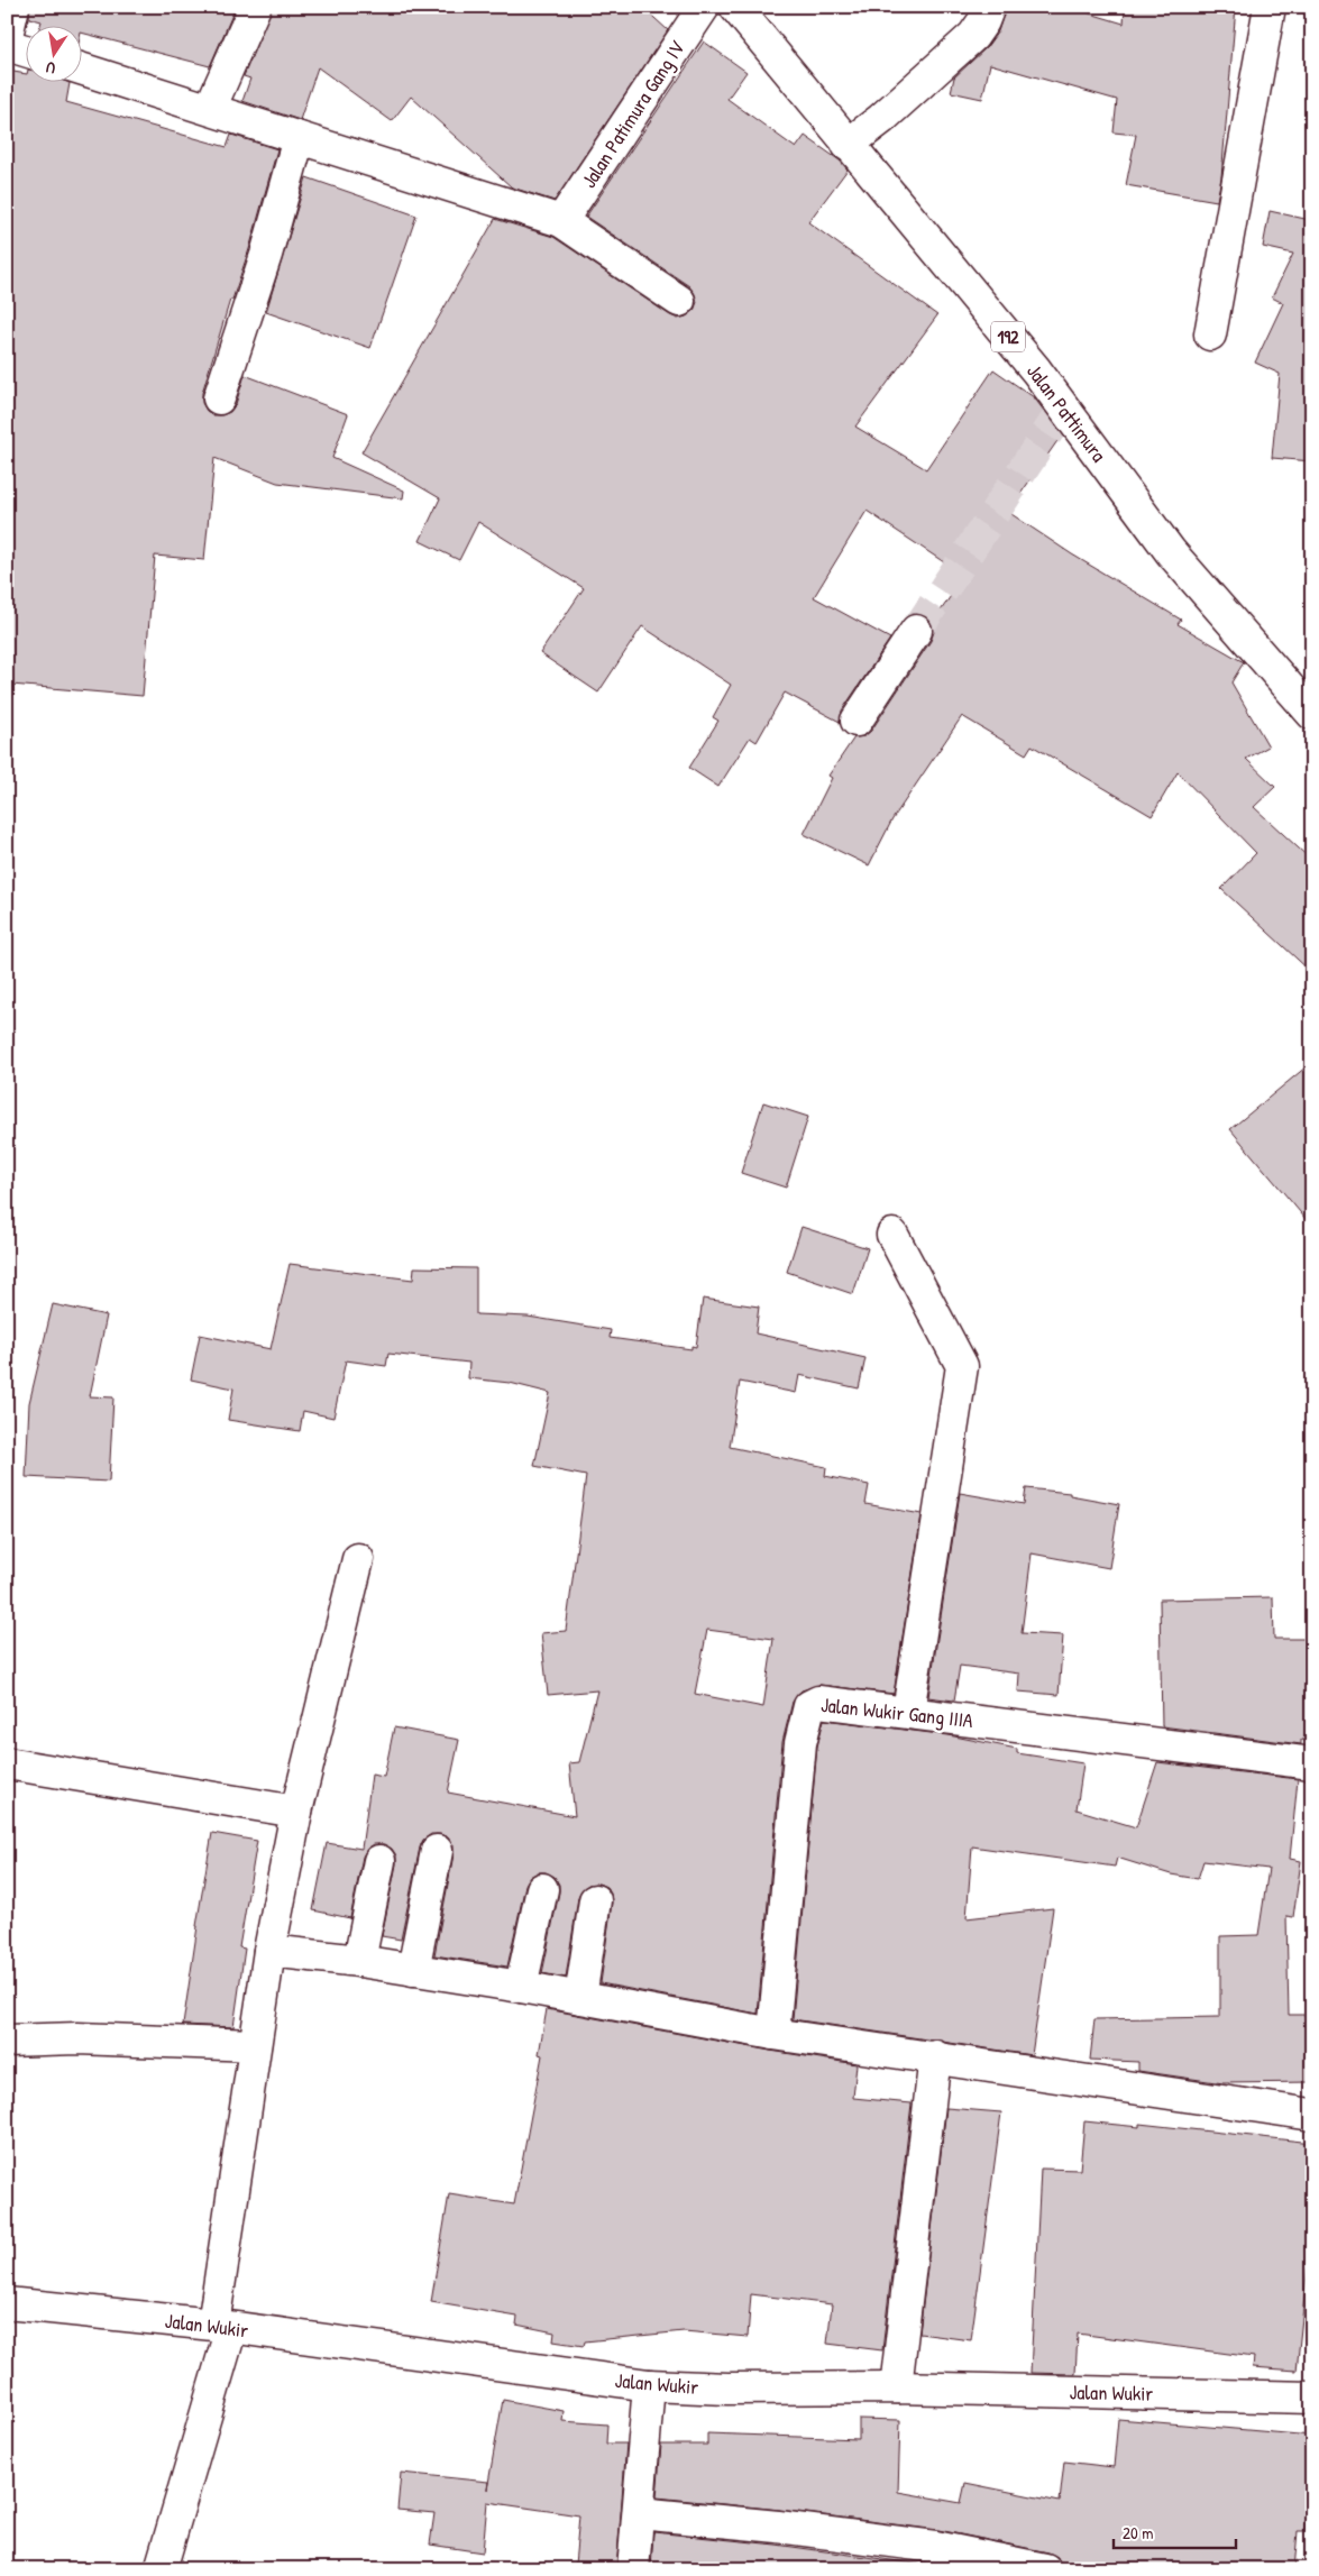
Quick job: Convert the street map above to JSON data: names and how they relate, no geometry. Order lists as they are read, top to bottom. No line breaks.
{"streets":{"street":["Jalan Patimura Gang IV","192","Jalan Pattimura","Jalan Wukir Gang IIIA","Jalan Wukir"]},"scale_bar":"20 m","north":"bottom"}
